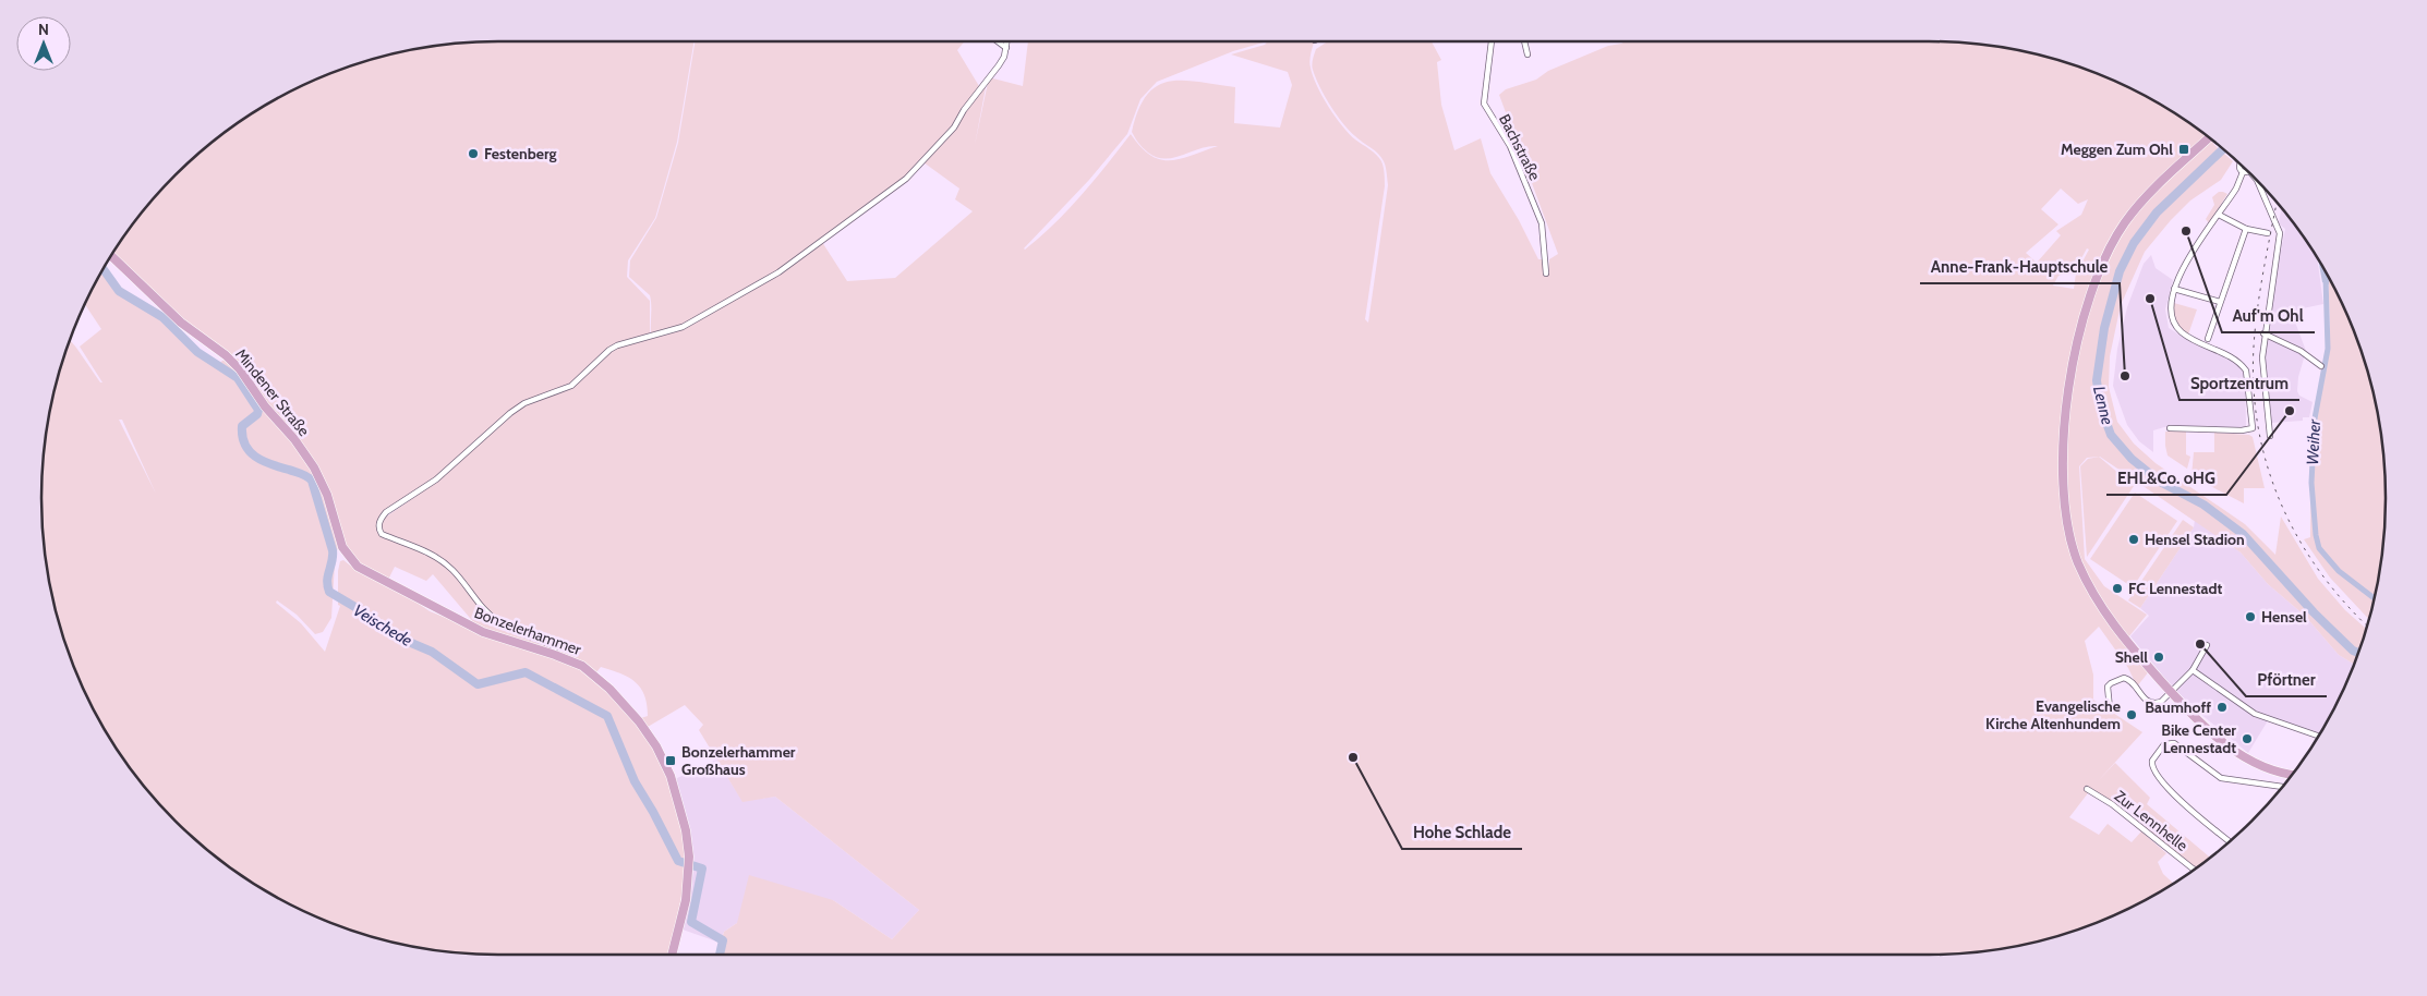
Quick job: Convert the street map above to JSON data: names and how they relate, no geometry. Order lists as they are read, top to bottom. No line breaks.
{"streets":{"main road":["Mindener Straße","Bonzelerhammer"],"street":["Bachstraße","Zur Lennhelle"]},"crossings":[["Mindener Straße","Bonzelerhammer"]],"water":["Lenne","Weiher","Veischede"],"places":{"transit":["Meggen Zum Ohl","Bonzelerhammer Großhaus"],"other":["Festenberg","Auf'm Ohl","Sportzentrum","Anne-Frank-Hauptschule","EHL&Co. oHG","Hensel Stadion","FC Lennestadt","Hensel","Pförtner","Shell","Baumhoff","Evangelische Kirche Altenhundem","Bike Center Lennestadt","Hohe Schlade"]},"north":"top"}
